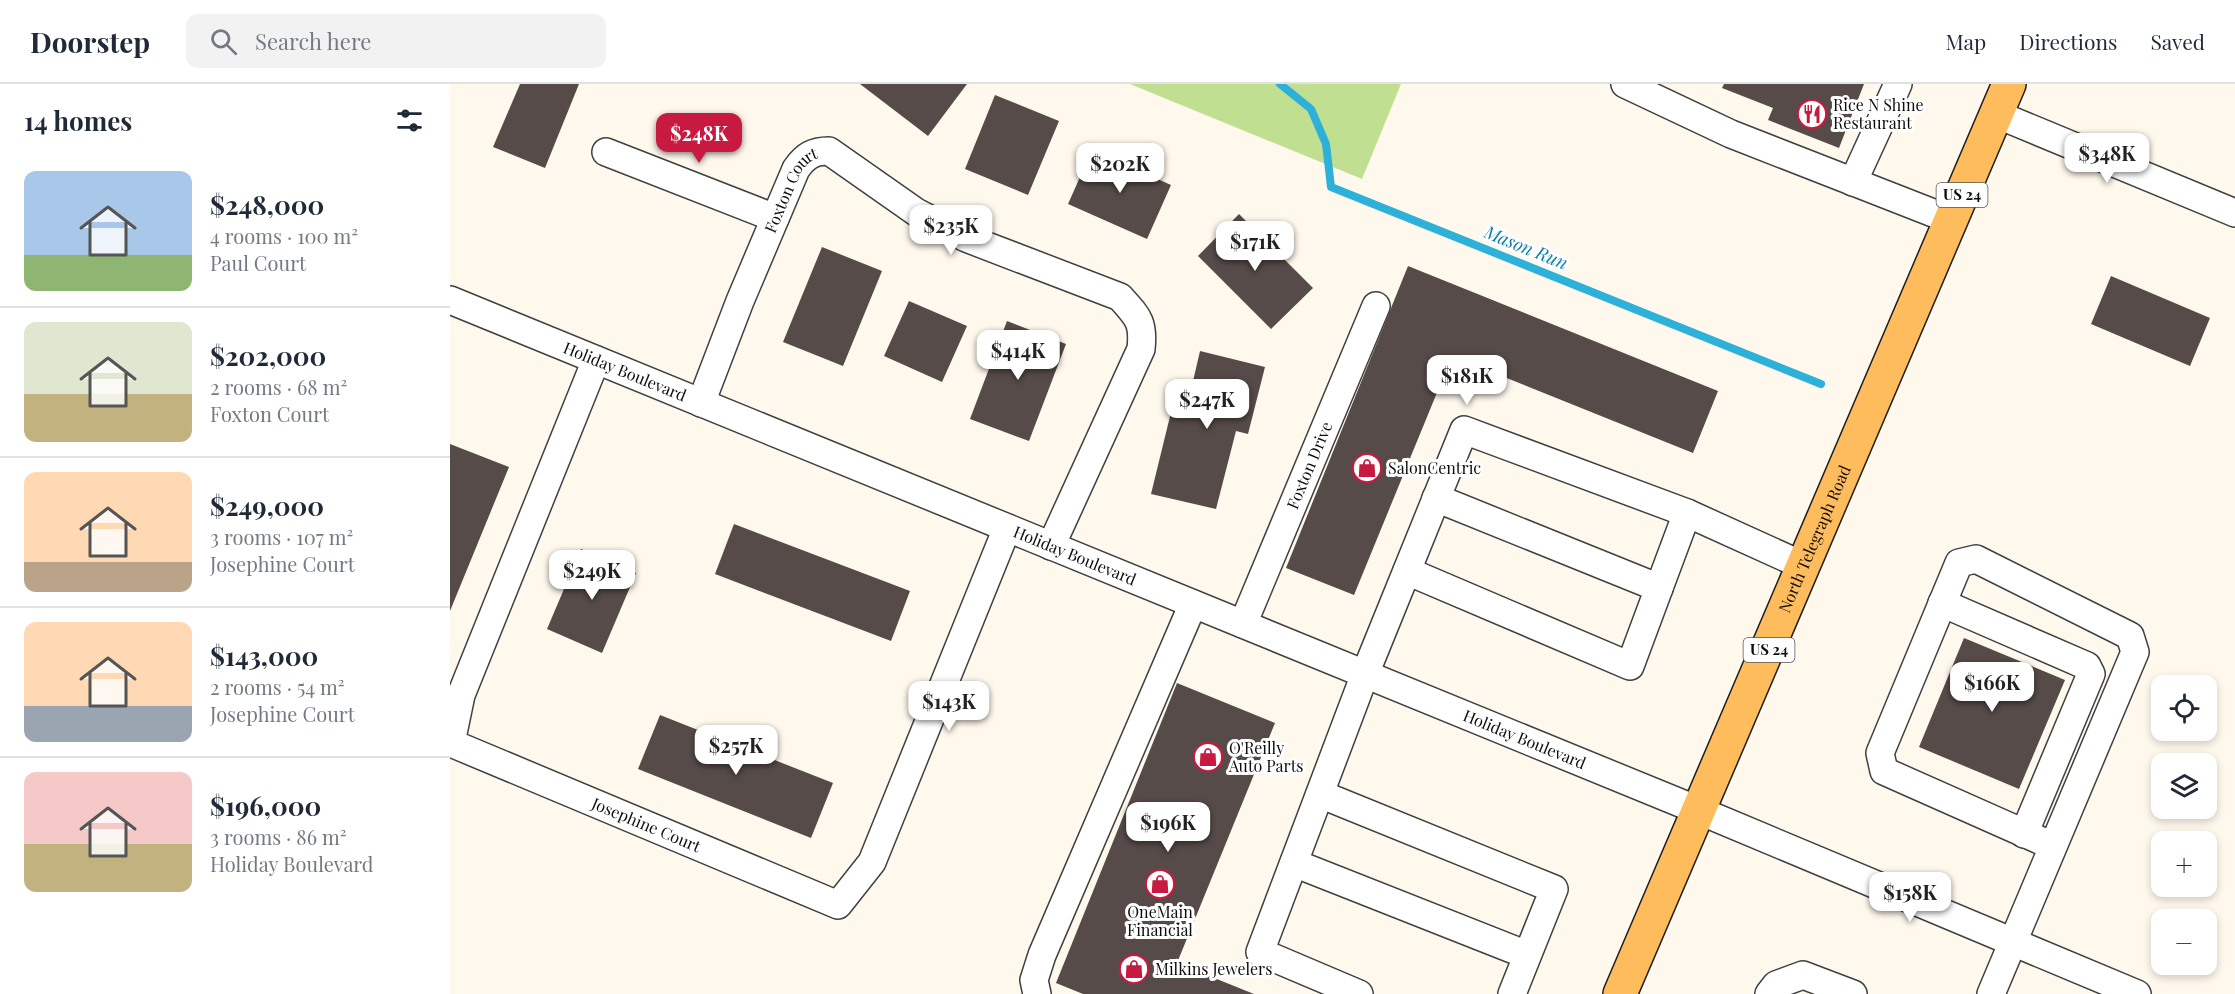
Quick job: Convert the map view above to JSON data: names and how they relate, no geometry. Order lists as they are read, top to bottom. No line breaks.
{"streets":{"main road":["US 24","North Telegraph Road"],"street":["Foxton Court","Holiday Boulevard","Foxton Drive","Josephine Court"]},"crossings":[["Foxton Court","Holiday Boulevard"],["Holiday Boulevard","Foxton Drive"],["Holiday Boulevard","North Telegraph Road"],["Holiday Boulevard","Josephine Court"]],"water":["Mason Run"],"places":{"restaurant":["Rice N Shine Restaurant"],"shop":["SalonCentric","O'Reilly Auto Parts","OneMain Financial","Milkins Jewelers"]},"page":{"header":"Doorstep","search":"Search here","nav":["Map","Directions","Saved"],"heading":"14 homes","price":["$248K","$348K","$202K","$235K","$171K","$414K","$181K","$247K","$249K","$166K","$143K","$257K","$196K","$158K"],"list":[{"name":"$248,000","note":"4 rooms · 100 m² · Paul Court"},{"name":"$202,000","note":"2 rooms · 68 m² · Foxton Court"},{"name":"$249,000","note":"3 rooms · 107 m² · Josephine Court"},{"name":"$143,000","note":"2 rooms · 54 m² · Josephine Court"},{"name":"$196,000","note":"3 rooms · 86 m² · Holiday Boulevard"}],"map_buttons":["+","−"]}}
